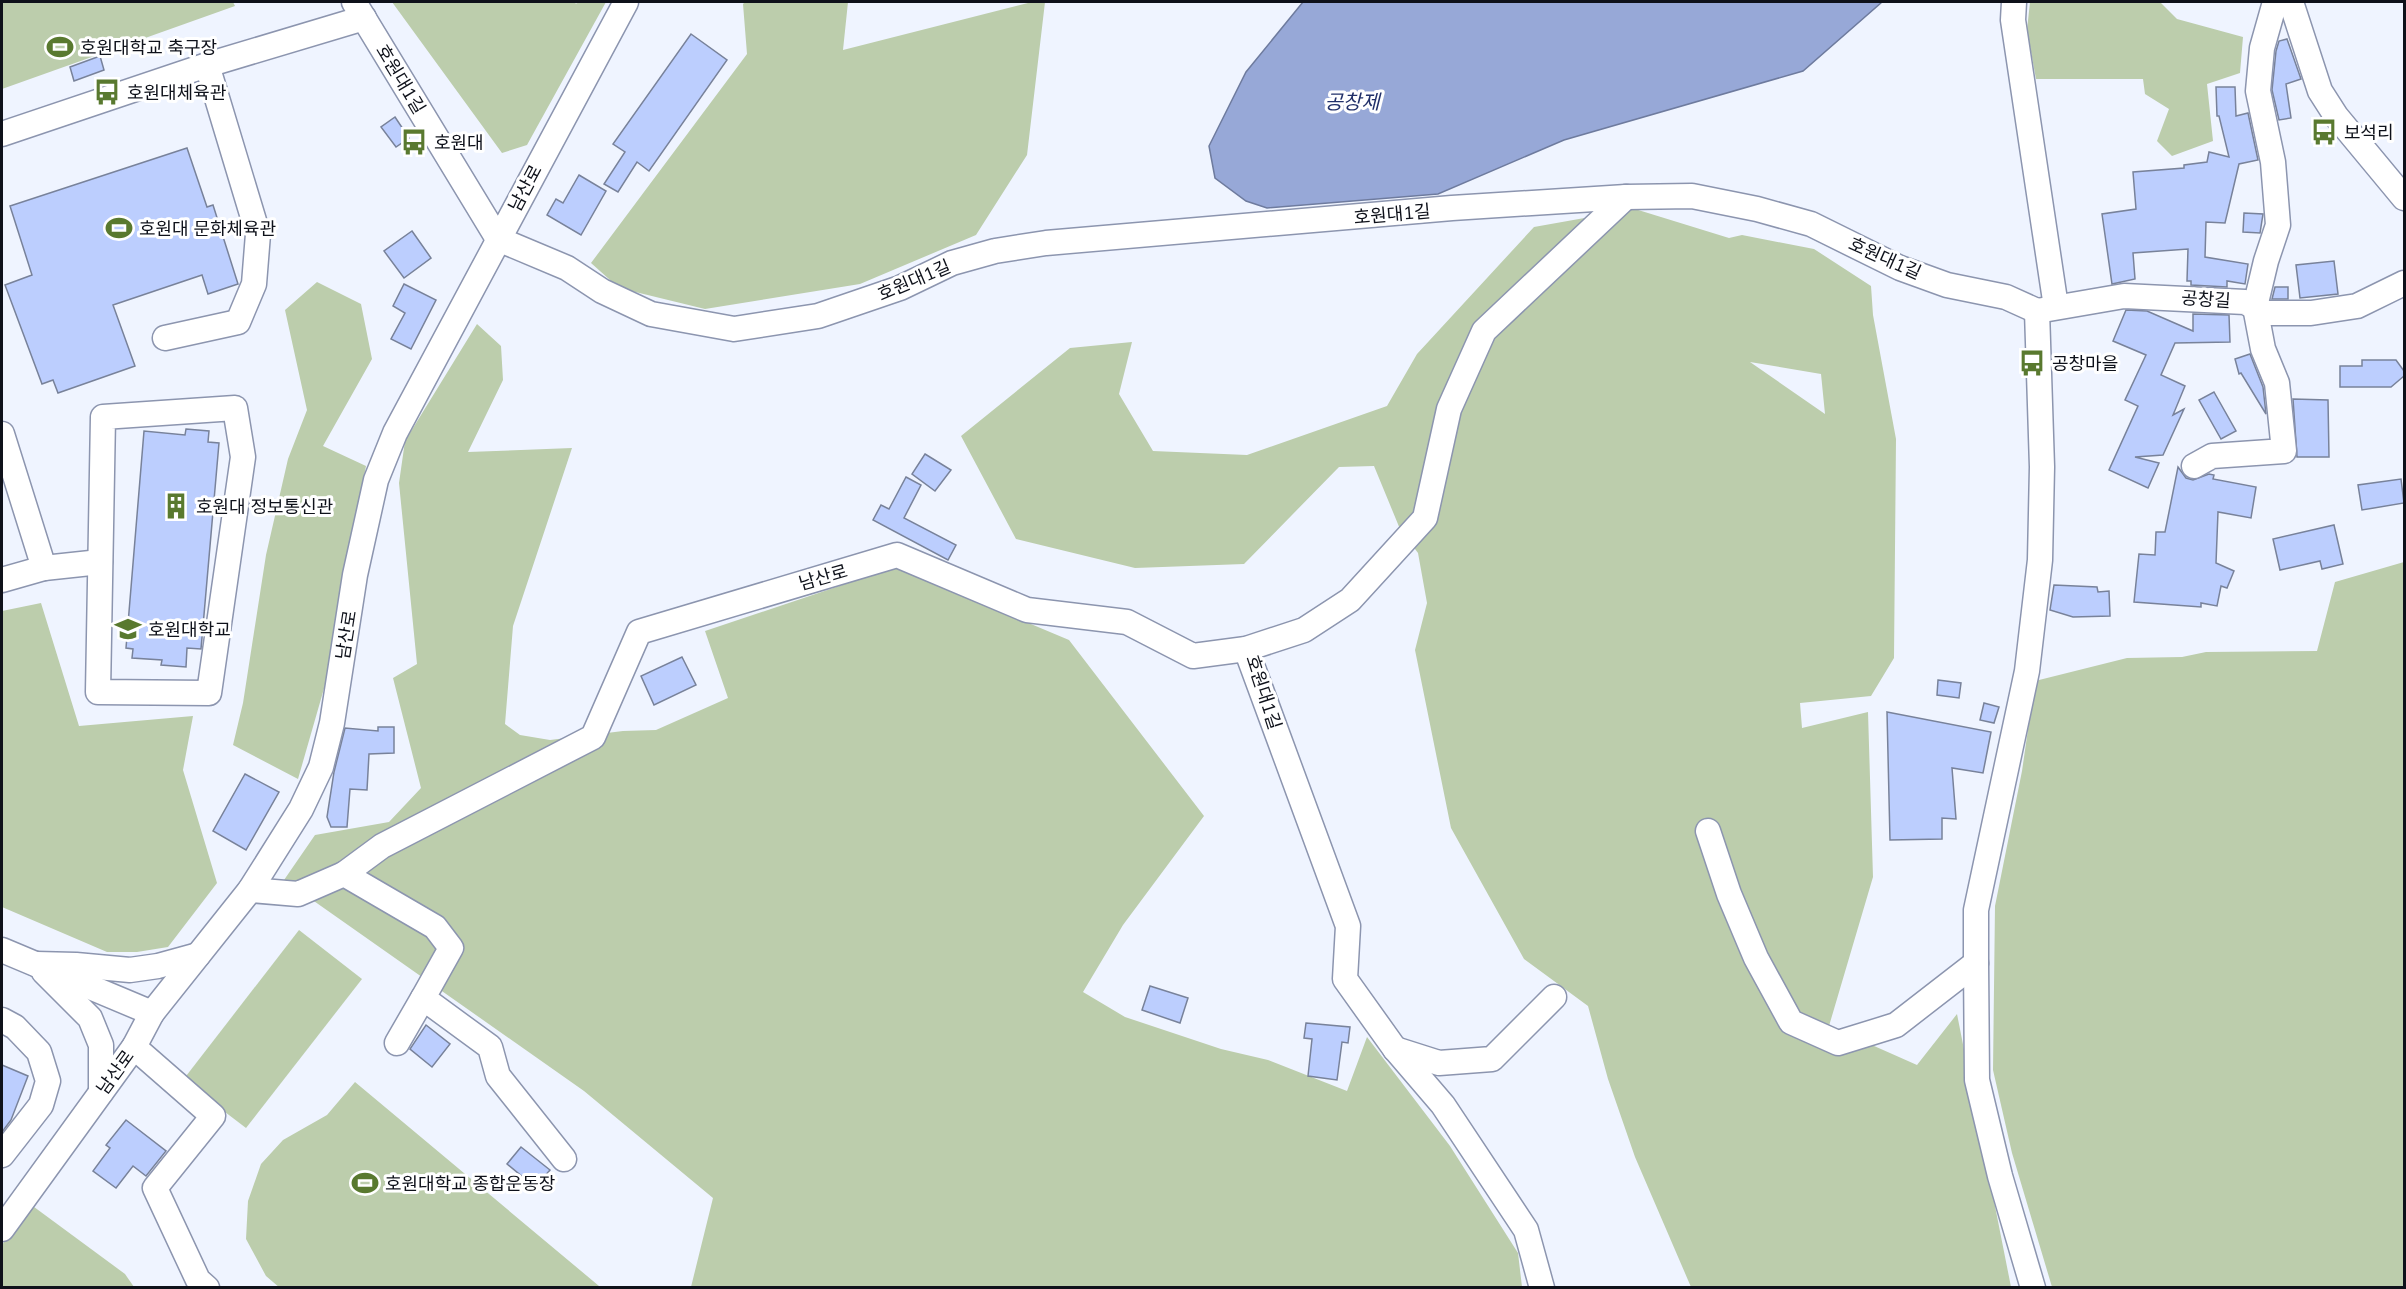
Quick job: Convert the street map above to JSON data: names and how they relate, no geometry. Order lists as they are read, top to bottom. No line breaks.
{"streets":{"street":["호원대1길","남산로","공창길"]},"crossings":[["호원대1길","남산로"],["호원대1길","공창길"]],"water":["공창제"],"places":{"sports":["호원대학교 축구장","호원대 문화체육관","호원대학교 종합운동장"],"bus stop":["호원대체육관","보석리","호원대","공창마을"],"building":["호원대 정보통신관"],"school or university":["호원대학교"]}}
